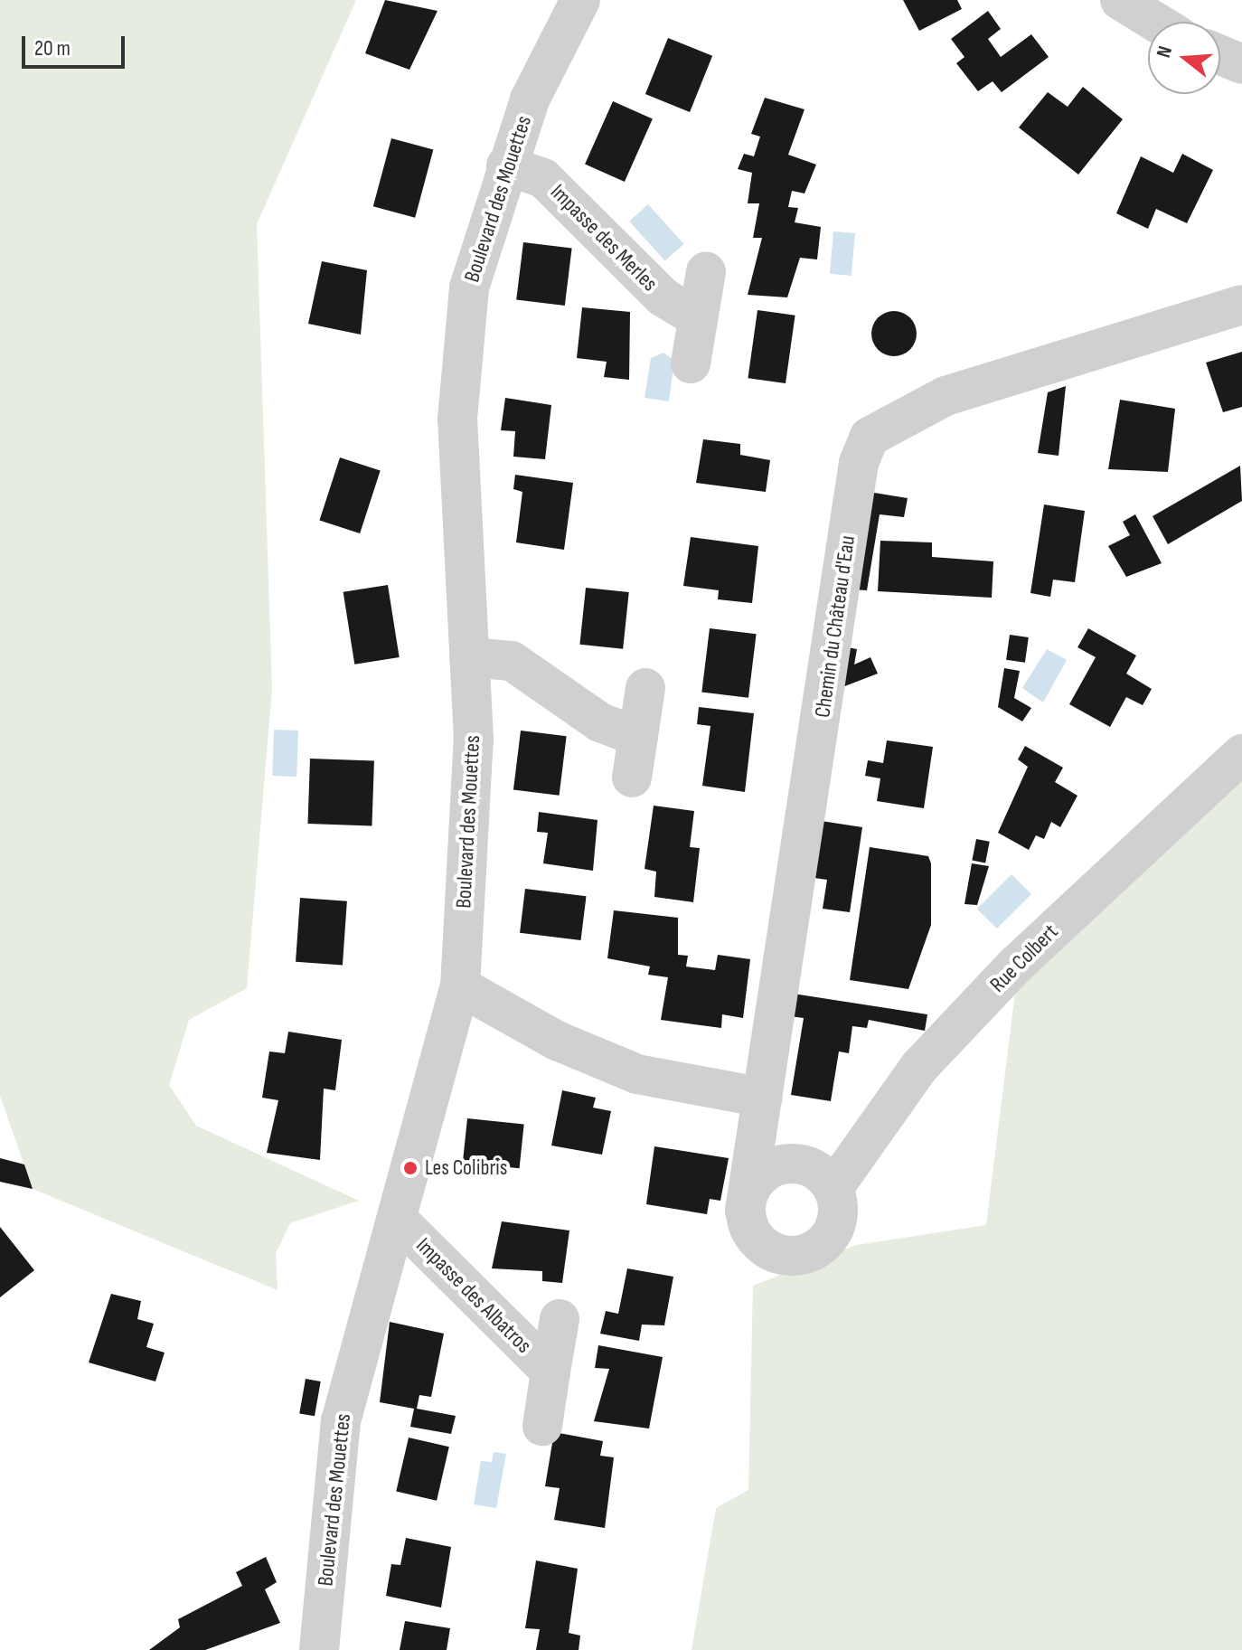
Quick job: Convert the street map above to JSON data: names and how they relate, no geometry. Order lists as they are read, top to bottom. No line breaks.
{"streets":{"street":["Boulevard des Mouettes","Impasse des Merles","Chemin du Château d'Eau","Rue Colbert","Impasse des Albatros"]},"crossings":[["Boulevard des Mouettes","Impasse des Merles"],["Boulevard des Mouettes","Impasse des Albatros"],["Chemin du Château d'Eau","Rue Colbert"]],"places":["Les Colibris"],"scale_bar":"20 m","north":"left"}
